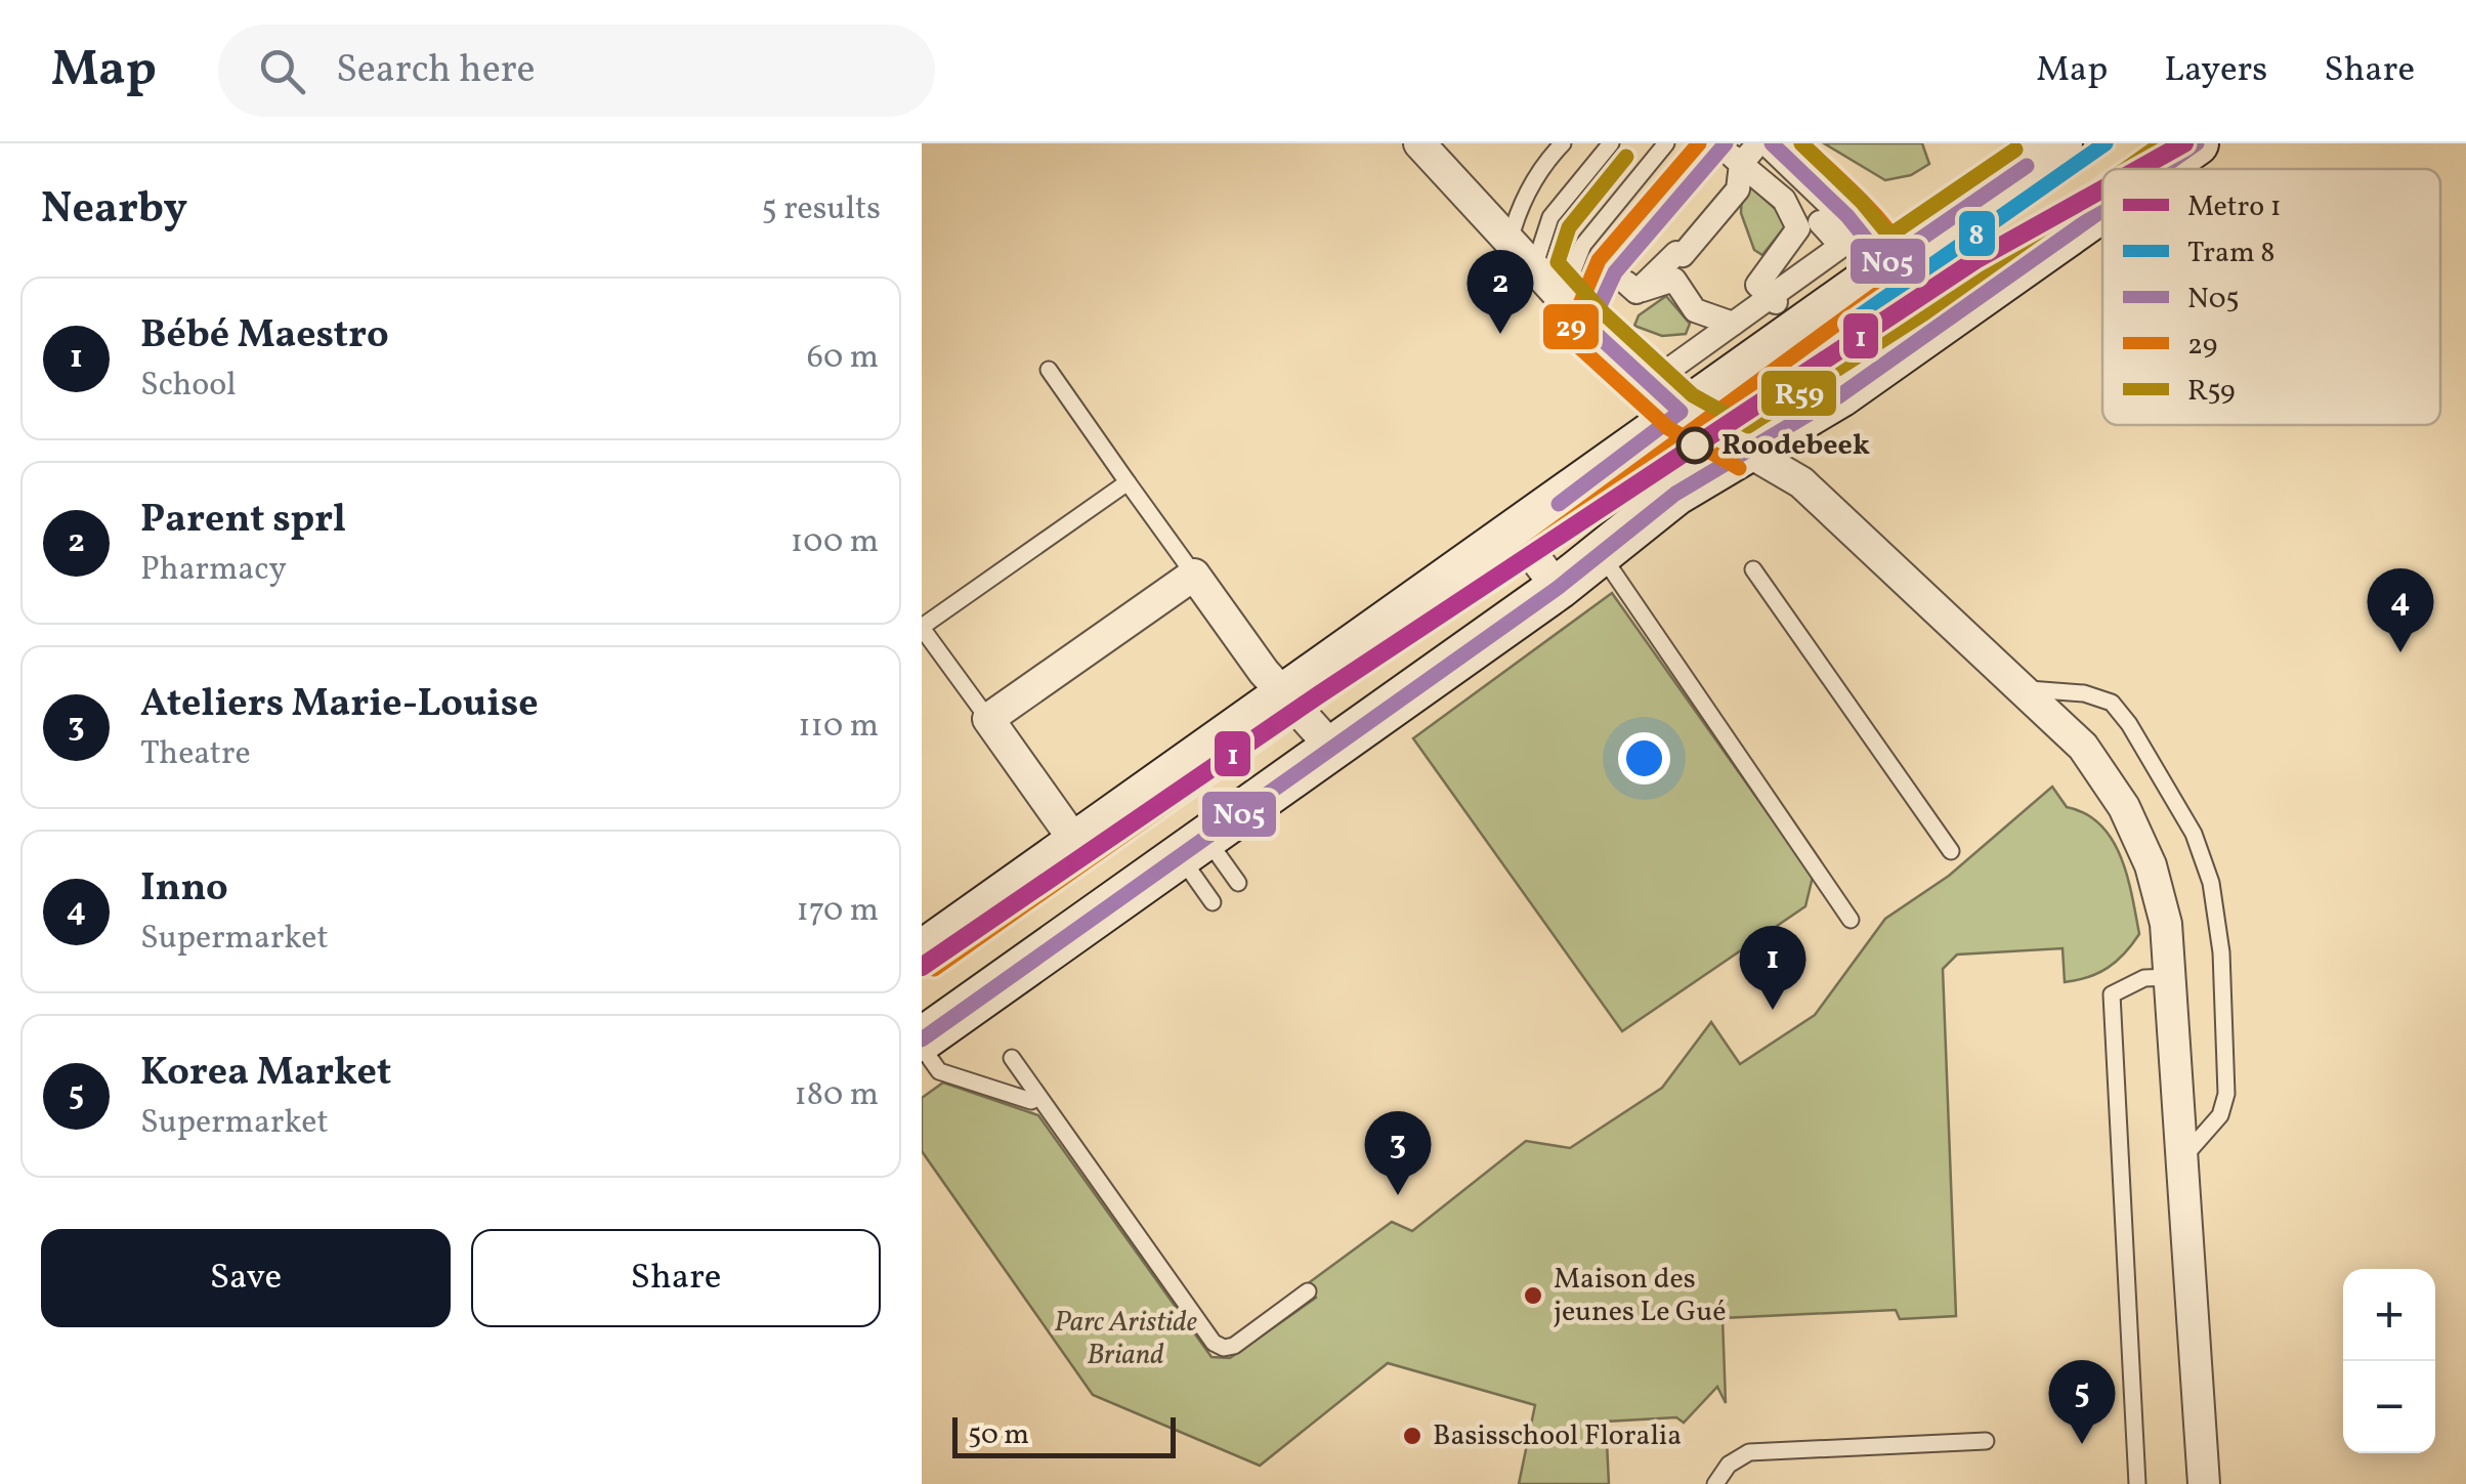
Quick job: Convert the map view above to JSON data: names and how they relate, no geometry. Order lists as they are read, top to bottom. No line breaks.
{"parks":["Parc Aristide Briand"],"places":["Roodebeek","Maison des jeunes Le Gué","Basisschool Floralia"],"lines":["metro line 1","tram line 8","transit line N05","transit line 29","transit line R59"],"legend":["Metro 1","Tram 8","N05","29","R59"],"scale_bar":"50 m","page":{"header":"Map","search":"Search here","nav":["Map","Layers","Share"],"heading":["Nearby","5 results"],"pins":["2","4","1","3","5"],"list":[{"mark":"1","name":"Bébé Maestro","note":"School","value":"60 m"},{"mark":"2","name":"Parent sprl","note":"Pharmacy","value":"100 m"},{"mark":"3","name":"Ateliers Marie-Louise","note":"Theatre","value":"110 m"},{"mark":"4","name":"Inno","note":"Supermarket","value":"170 m"},{"mark":"5","name":"Korea Market","note":"Supermarket","value":"180 m"}],"buttons":["Save","Share"],"map_buttons":["+","−"],"scale":"50 m"}}
